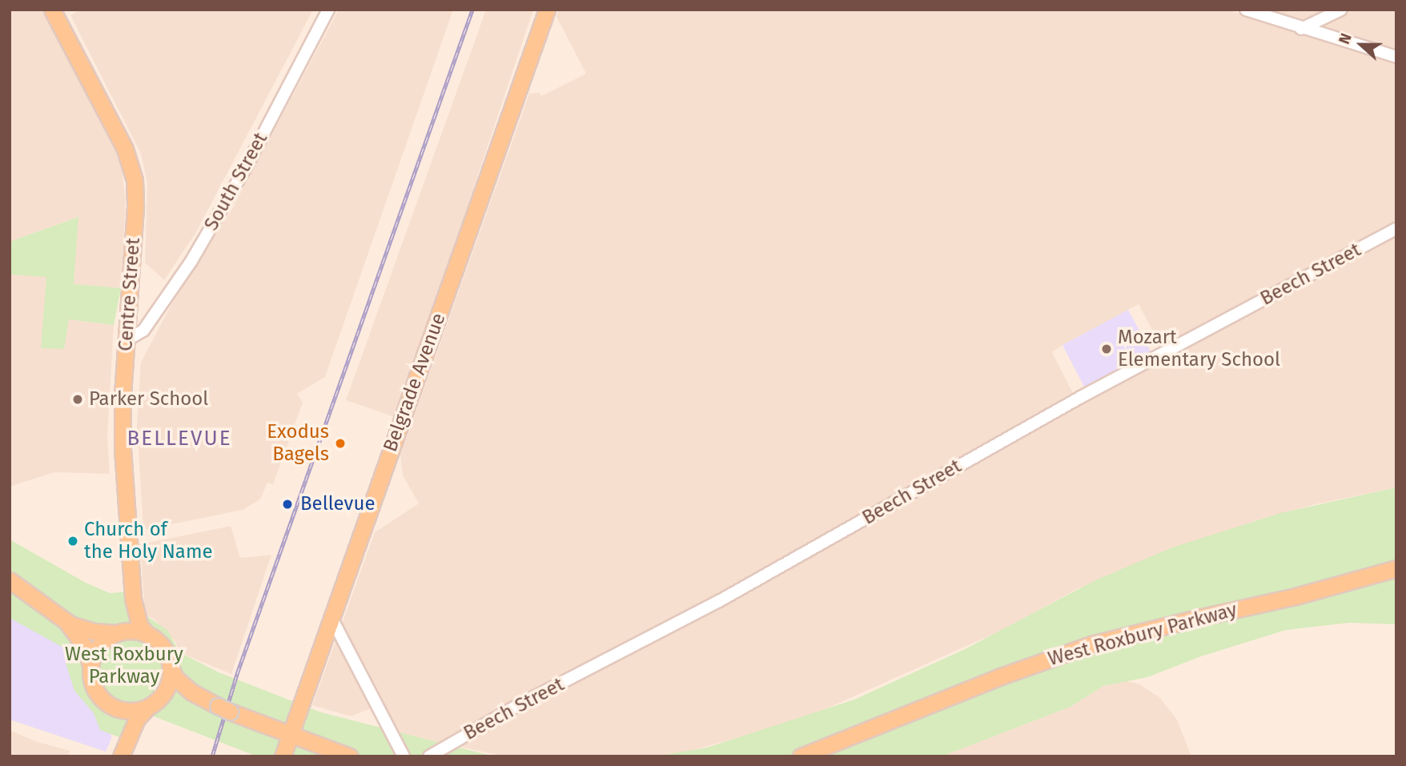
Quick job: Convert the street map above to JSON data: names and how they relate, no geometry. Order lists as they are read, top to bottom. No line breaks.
{"streets":{"main road":["Centre Street","Belgrade Avenue","West Roxbury Parkway"],"street":["South Street","Beech Street"]},"crossings":[["South Street","Centre Street"]],"districts":["BELLEVUE"],"parks":["West Roxbury Parkway"],"places":["Mozart Elementary School","Parker School","Exodus Bagels","Bellevue","Church of the Holy Name"],"north":"left"}
